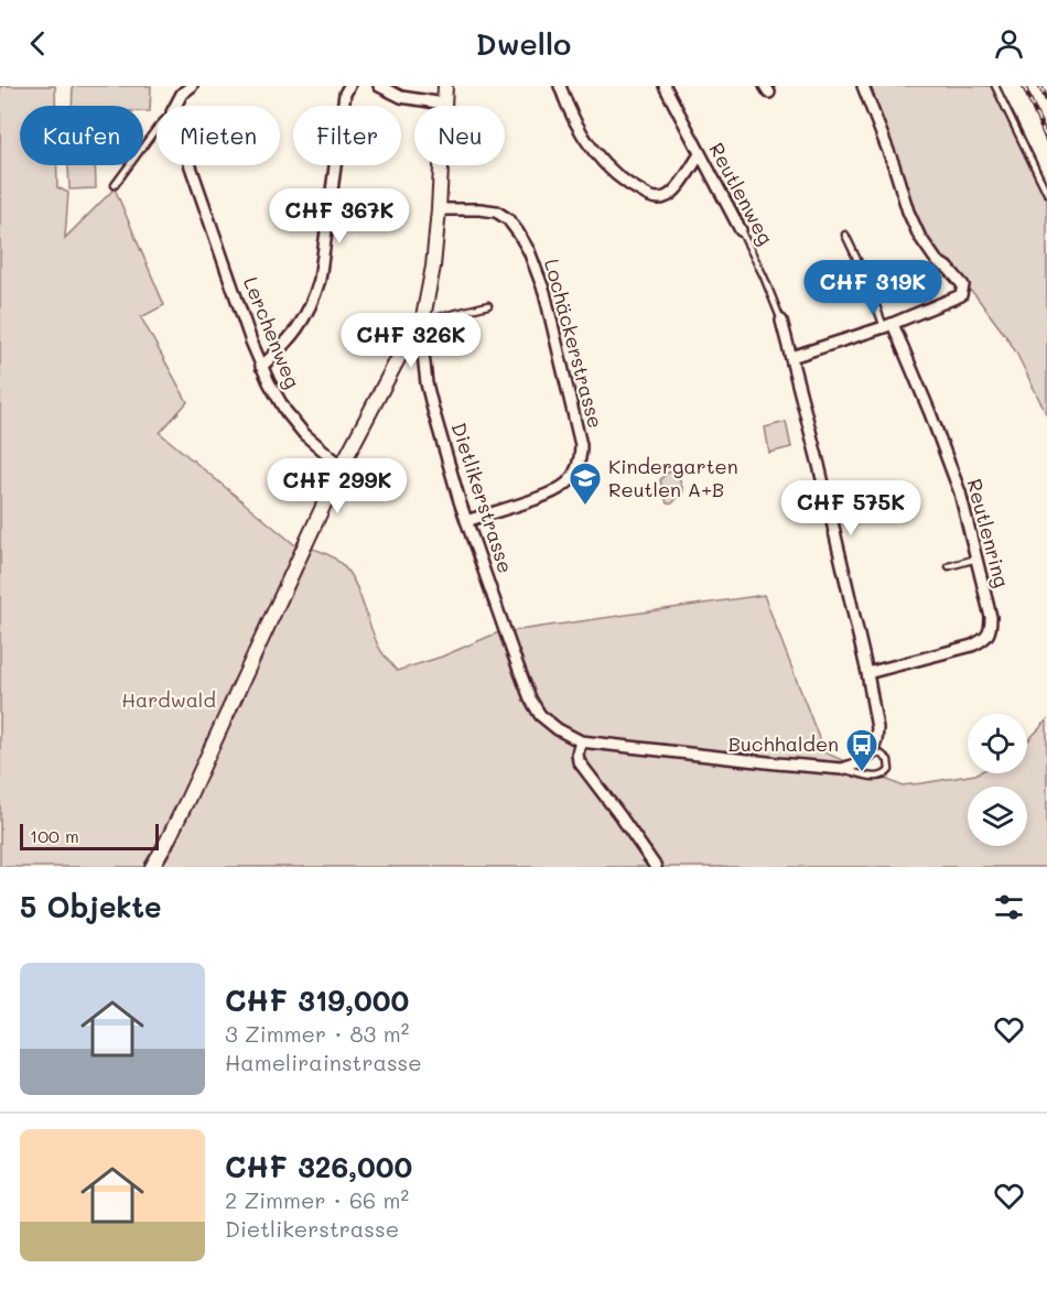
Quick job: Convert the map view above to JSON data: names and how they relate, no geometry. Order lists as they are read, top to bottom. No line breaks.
{"streets":{"street":["Reutlenweg","Lerchenweg","Lochäckerstrasse","Dietlikerstrasse","Reutlenring"]},"crossings":[["Lochäckerstrasse","Dietlikerstrasse"]],"parks":["Hardwald"],"places":{"school or university":["Kindergarten Reutlen A+B"],"bus stop":["Buchhalden"]},"scale_bar":"100 m","page":{"header":"Dwello","chip":["Kaufen","Mieten","Filter","Neu"],"price":["CHF 367K","CHF 319K","CHF 326K","CHF 299K","CHF 575K"],"scale":"100 m","heading":"5 Objekte","list":[{"name":"CHF 319,000","note":"3 Zimmer · 83 m² · Hamelirainstrasse"},{"name":"CHF 326,000","note":"2 Zimmer · 66 m² · Dietlikerstrasse"}]}}
